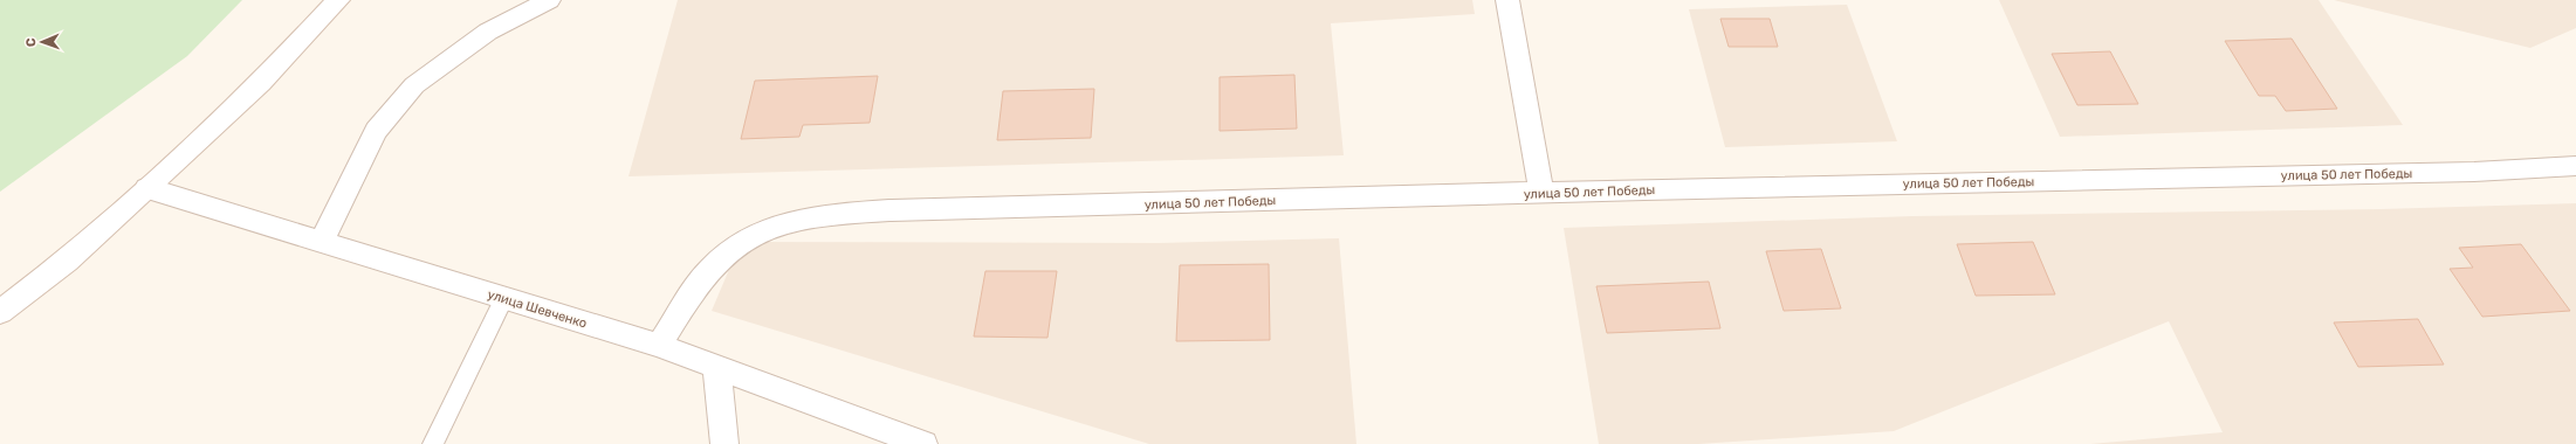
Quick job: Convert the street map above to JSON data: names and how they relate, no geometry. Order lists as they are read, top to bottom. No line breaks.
{"streets":{"street":["улица 50 лет Победы","улица Шевченко"]},"crossings":[["улица 50 лет Победы","улица Шевченко"]],"north":"left"}
